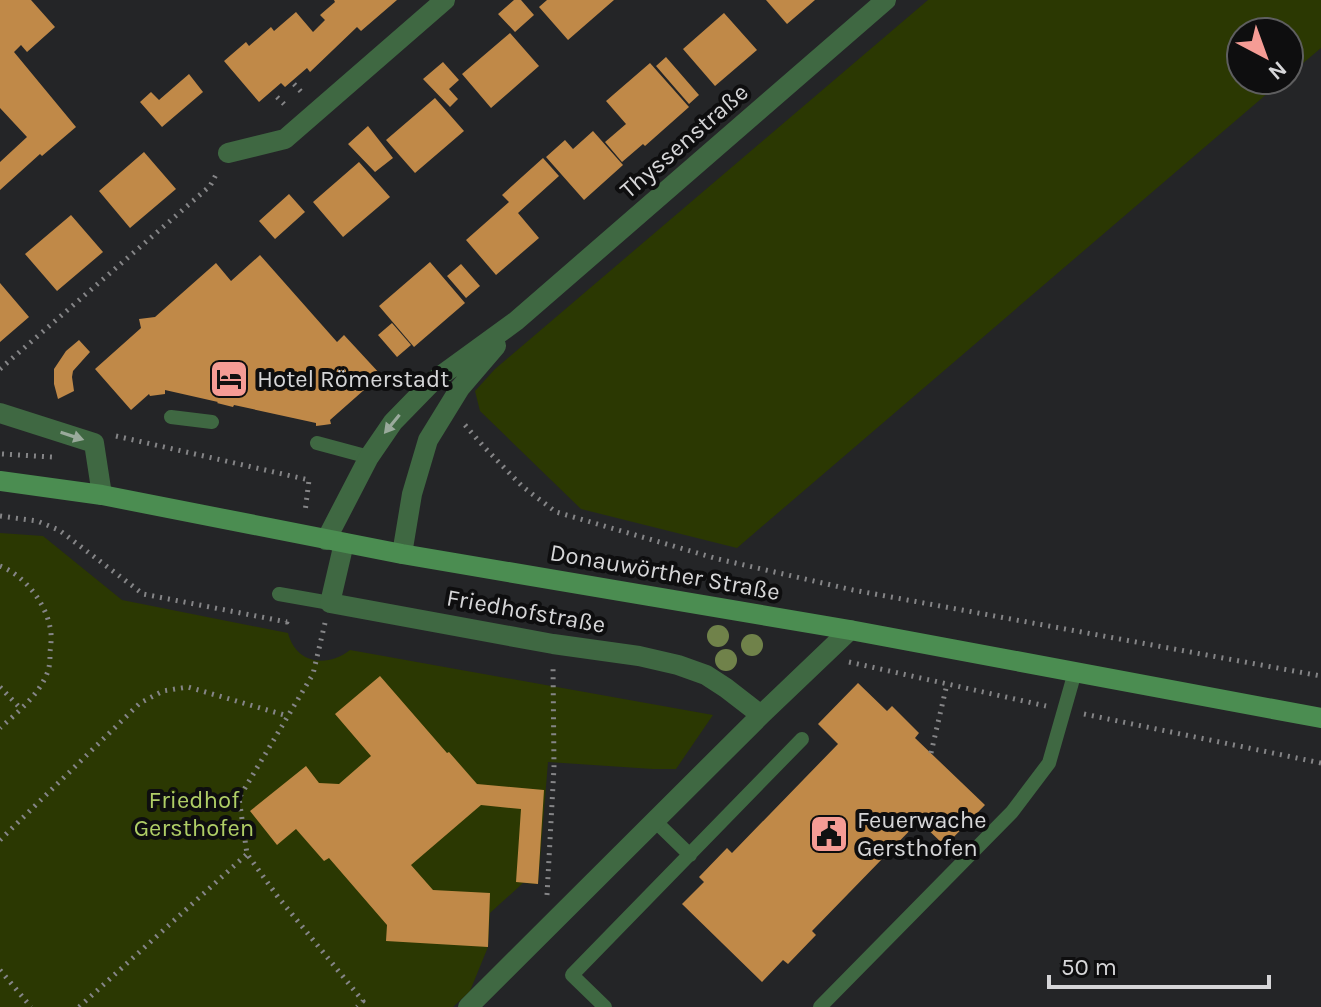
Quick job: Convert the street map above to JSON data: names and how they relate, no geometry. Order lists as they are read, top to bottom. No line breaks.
{"streets":{"main road":["Donauwörther Straße"],"street":["Thyssenstraße","Friedhofstraße"]},"crossings":[["Thyssenstraße","Donauwörther Straße"]],"parks":["Friedhof Gersthofen"],"places":{"hotel":["Hotel Römerstadt"],"public building":["Feuerwache Gersthofen"]},"scale_bar":"50 m","north":"bottom right"}
